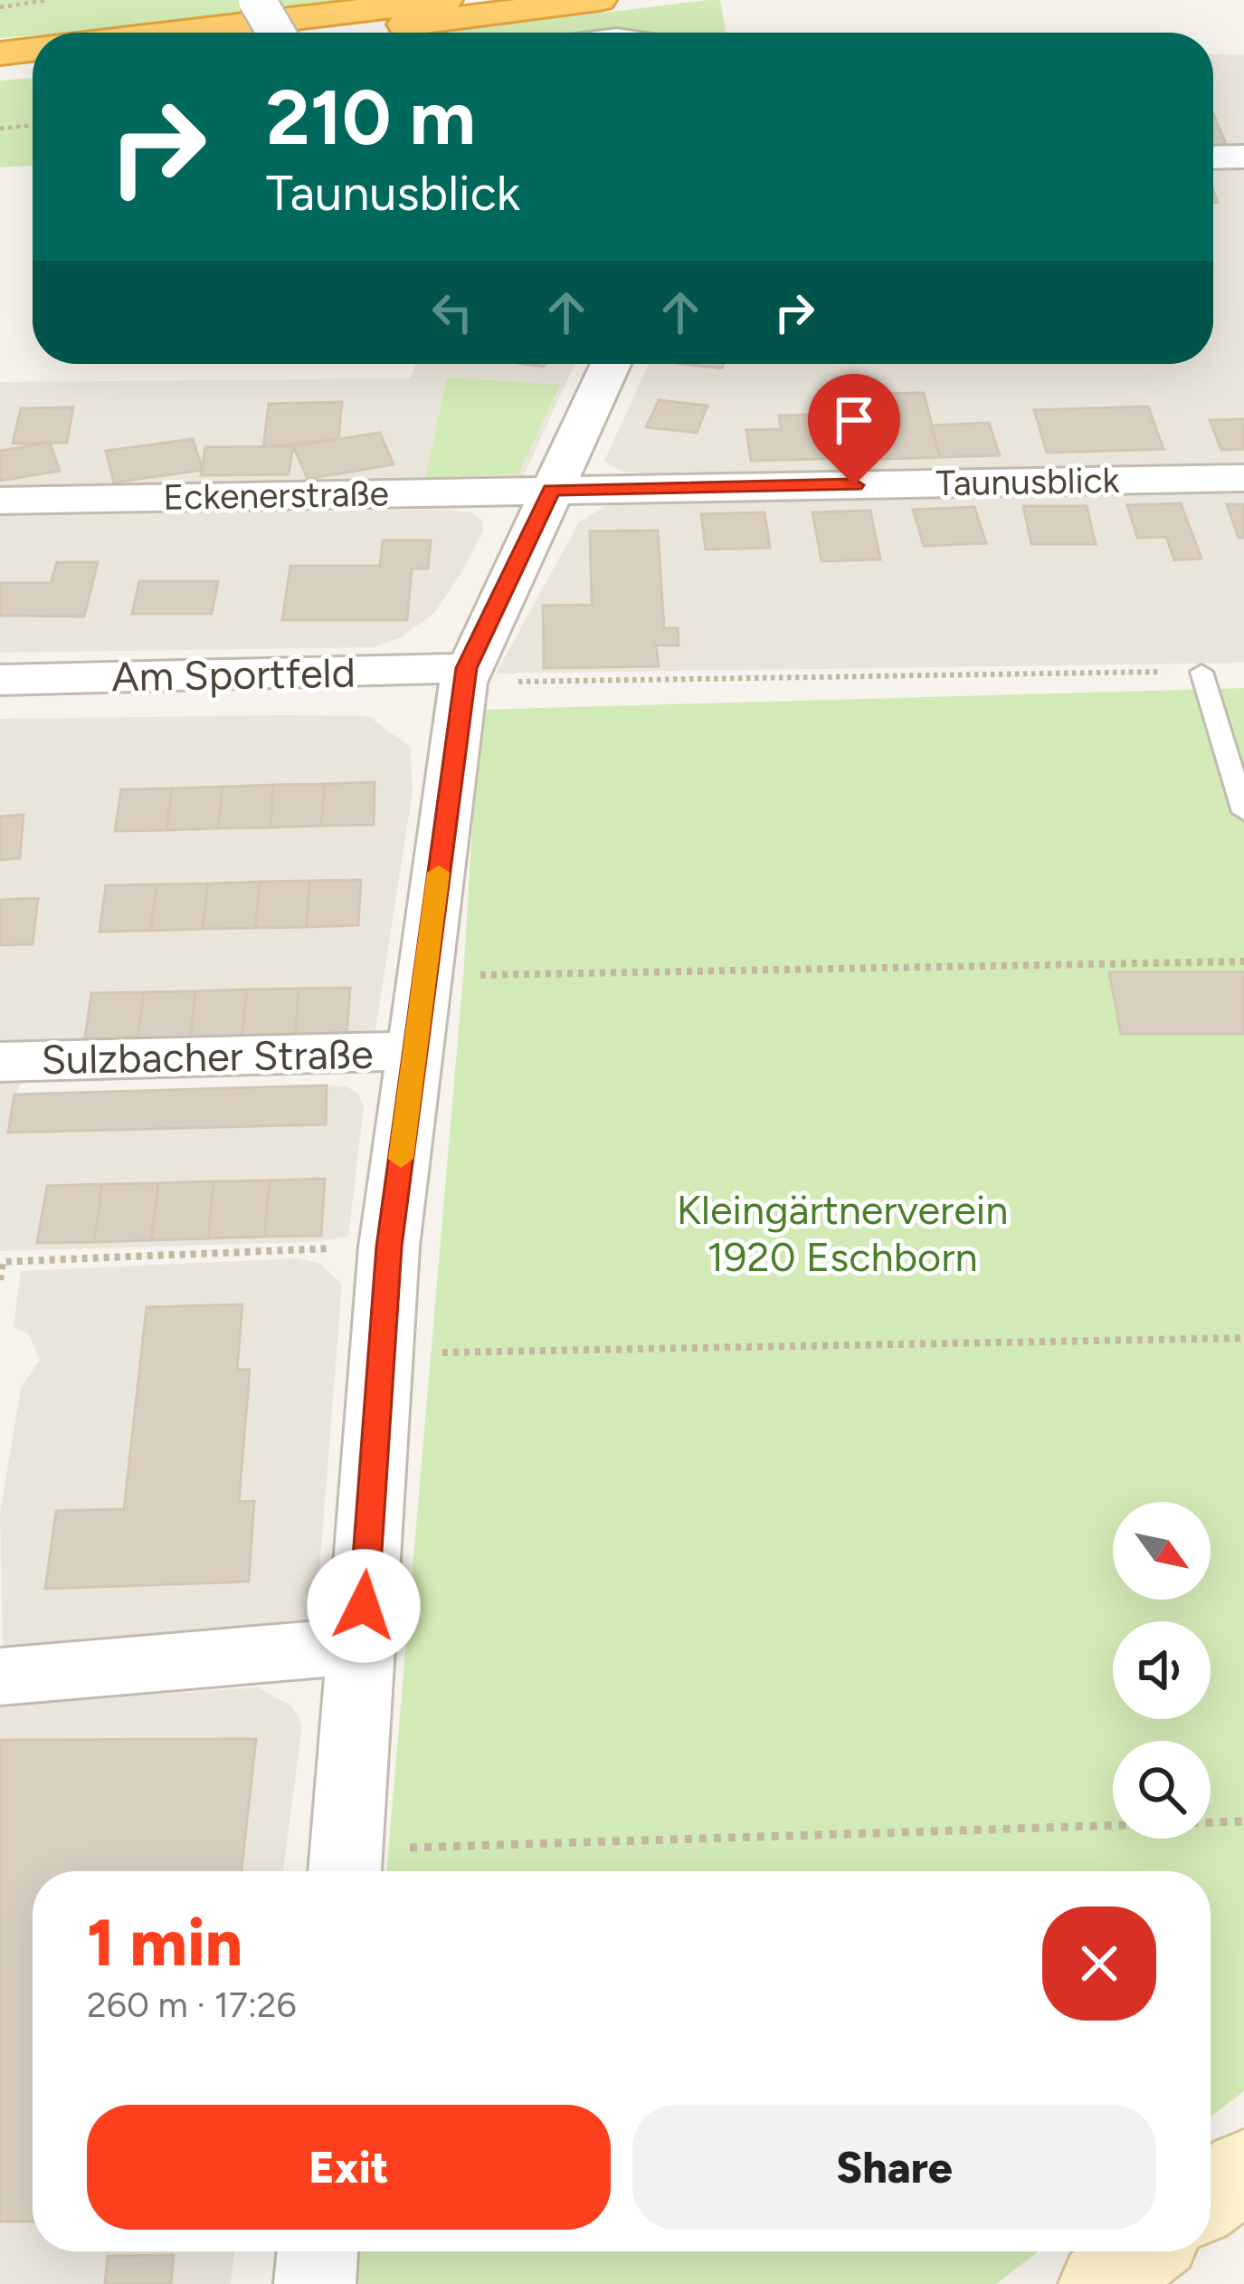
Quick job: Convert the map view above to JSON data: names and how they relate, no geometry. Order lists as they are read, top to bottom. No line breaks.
{"streets":{"street":["Taunusblick","Eckenerstraße","Am Sportfeld","Sulzbacher Straße"]},"crossings":[["Taunusblick","Eckenerstraße"],["Taunusblick","Sulzbacher Straße"],["Eckenerstraße","Sulzbacher Straße"],["Am Sportfeld","Sulzbacher Straße"]],"parks":["Kleingärtnerverein 1920 Eschborn"],"north":"bottom right","page":{"turn":["210 m","Taunusblick"],"heading":["1 min","260 m · 17:26"],"buttons":["Exit","Share"]}}
